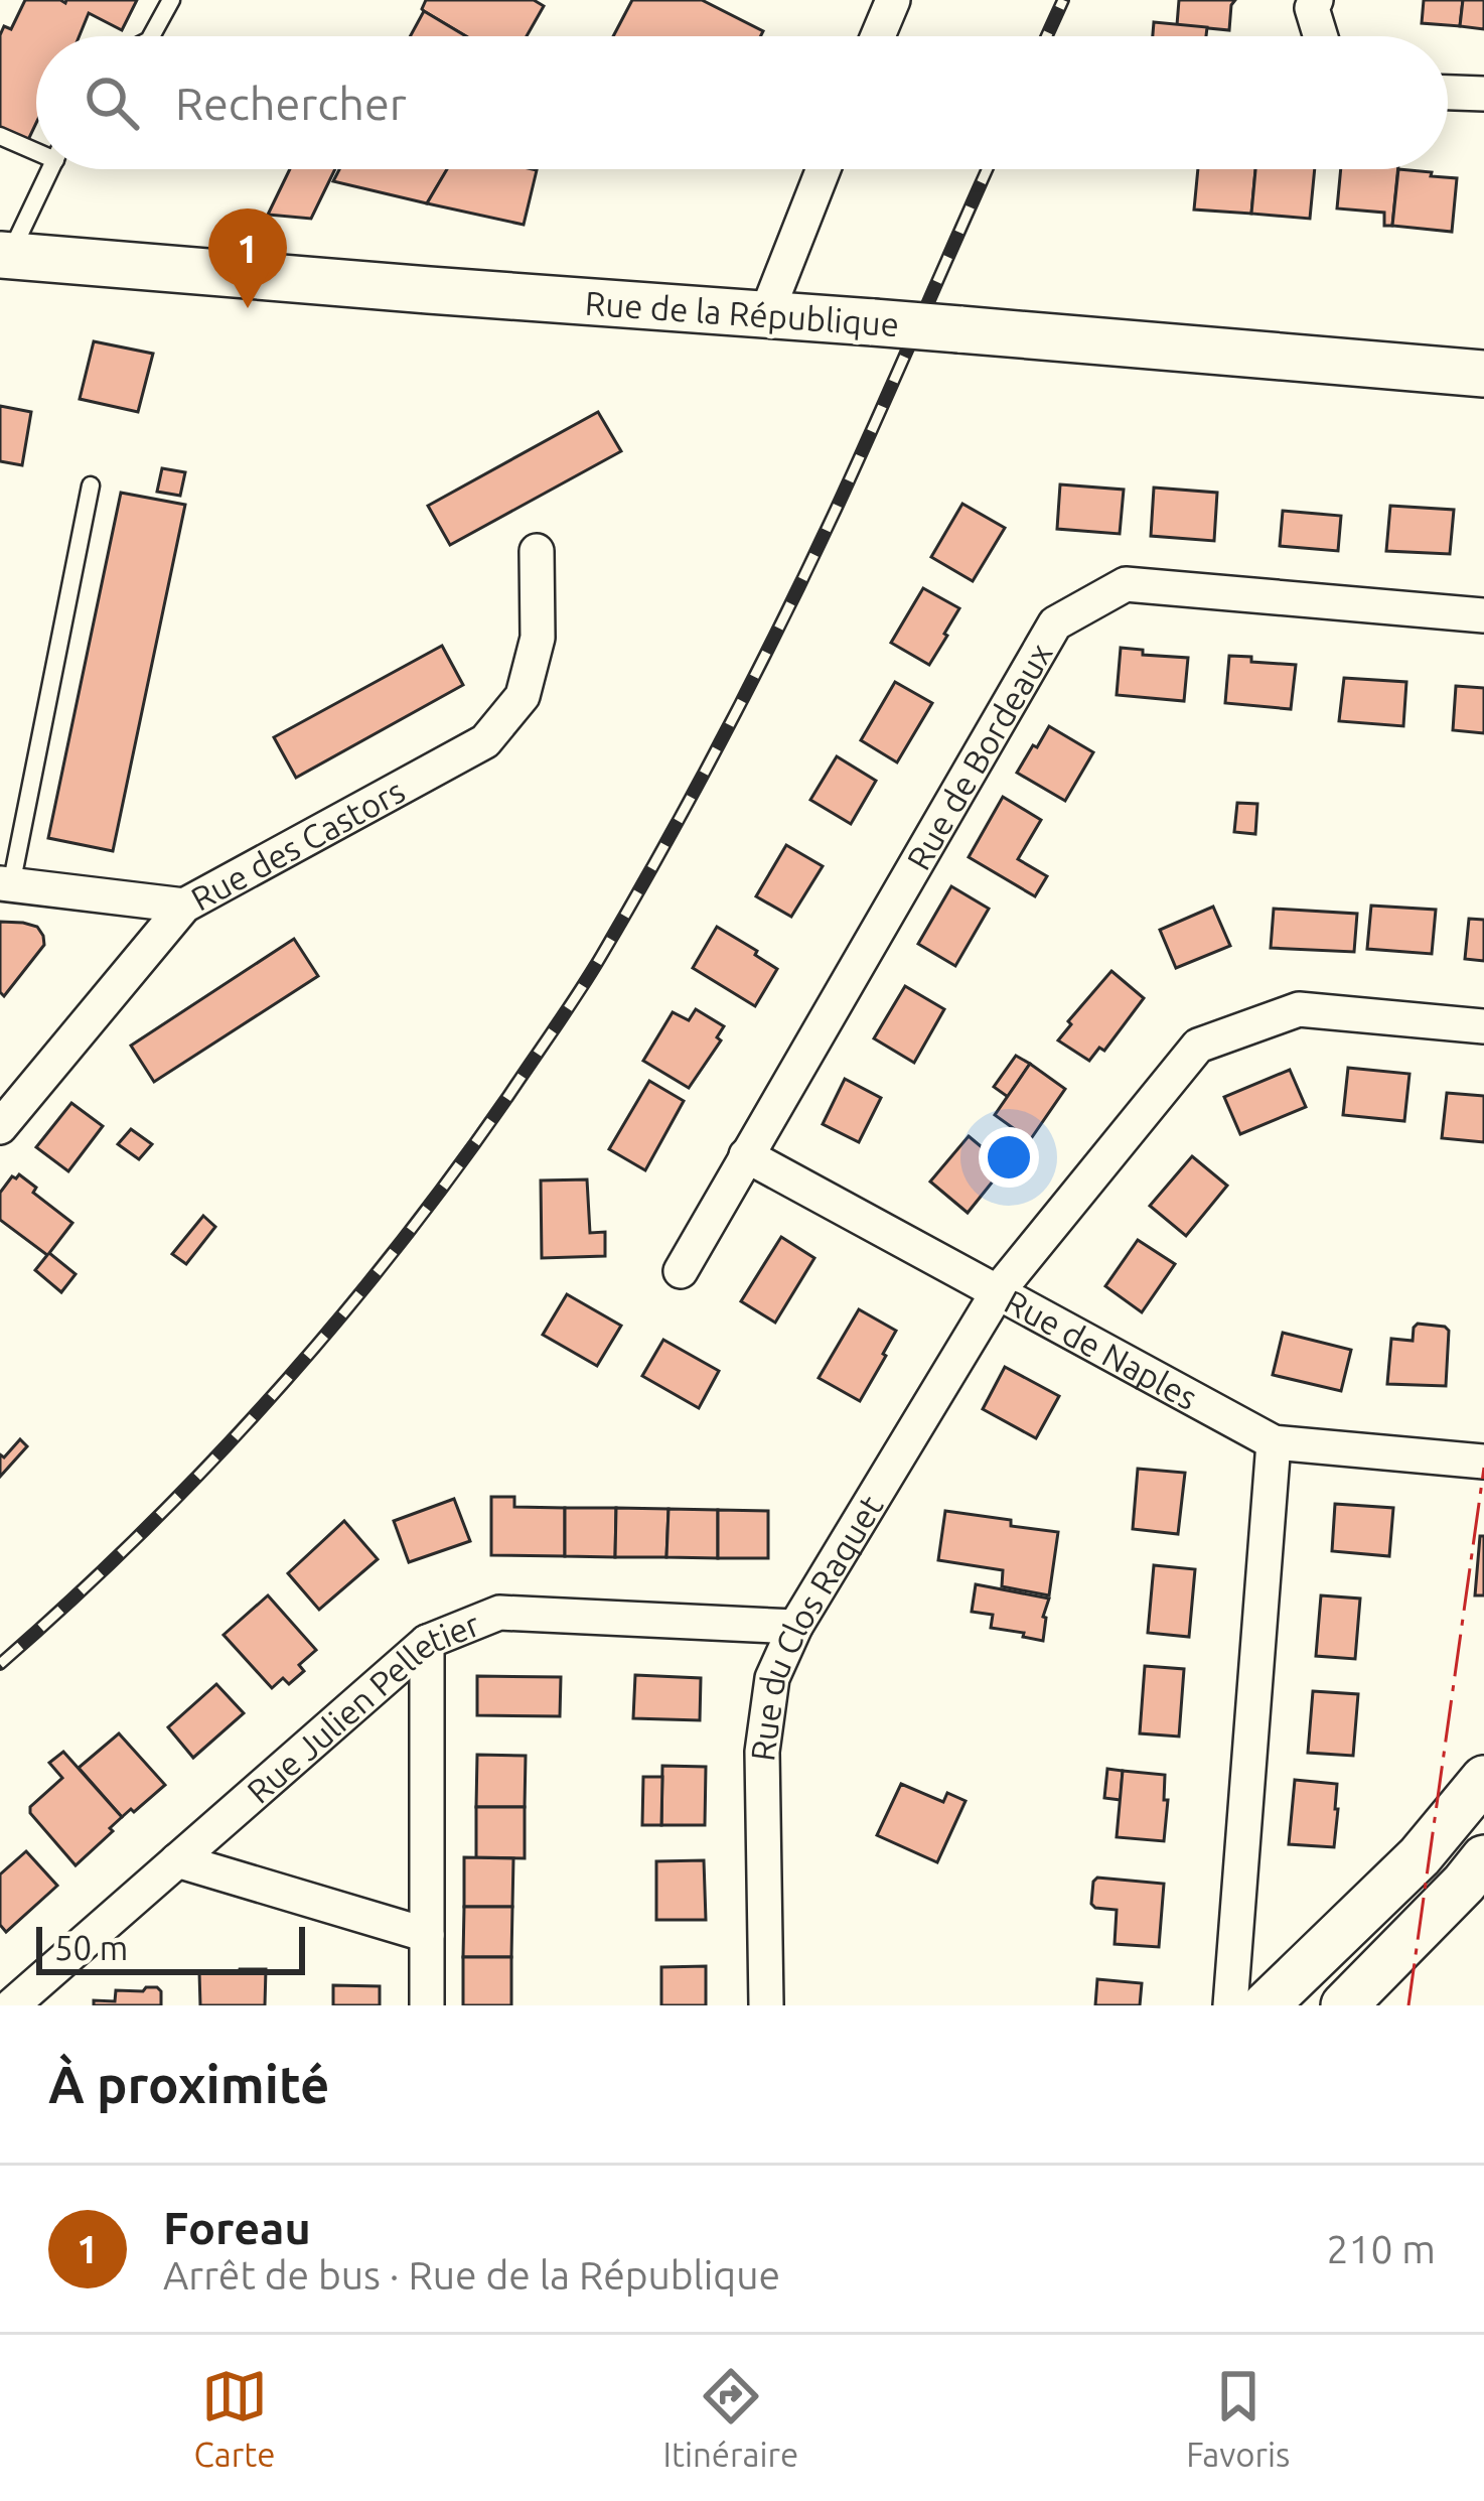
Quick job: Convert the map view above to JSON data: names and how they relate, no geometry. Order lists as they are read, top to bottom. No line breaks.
{"streets":{"main road":["Rue de la République"],"street":["Rue de Bordeaux","Rue des Castors","Rue de Naples","Rue du Clos Raquet","Rue Julien Pelletier"]},"crossings":[["Rue de Bordeaux","Rue de Naples"],["Rue de Naples","Rue du Clos Raquet"],["Rue du Clos Raquet","Rue Julien Pelletier"]],"scale_bar":"50 m","page":{"search":"Rechercher","pins":"1","scale":"50 m","heading":"À proximité","list":[{"mark":"1","name":"Foreau","note":"Arrêt de bus · Rue de la République","value":"210 m"}],"nav":["Carte","Itinéraire","Favoris"]}}
